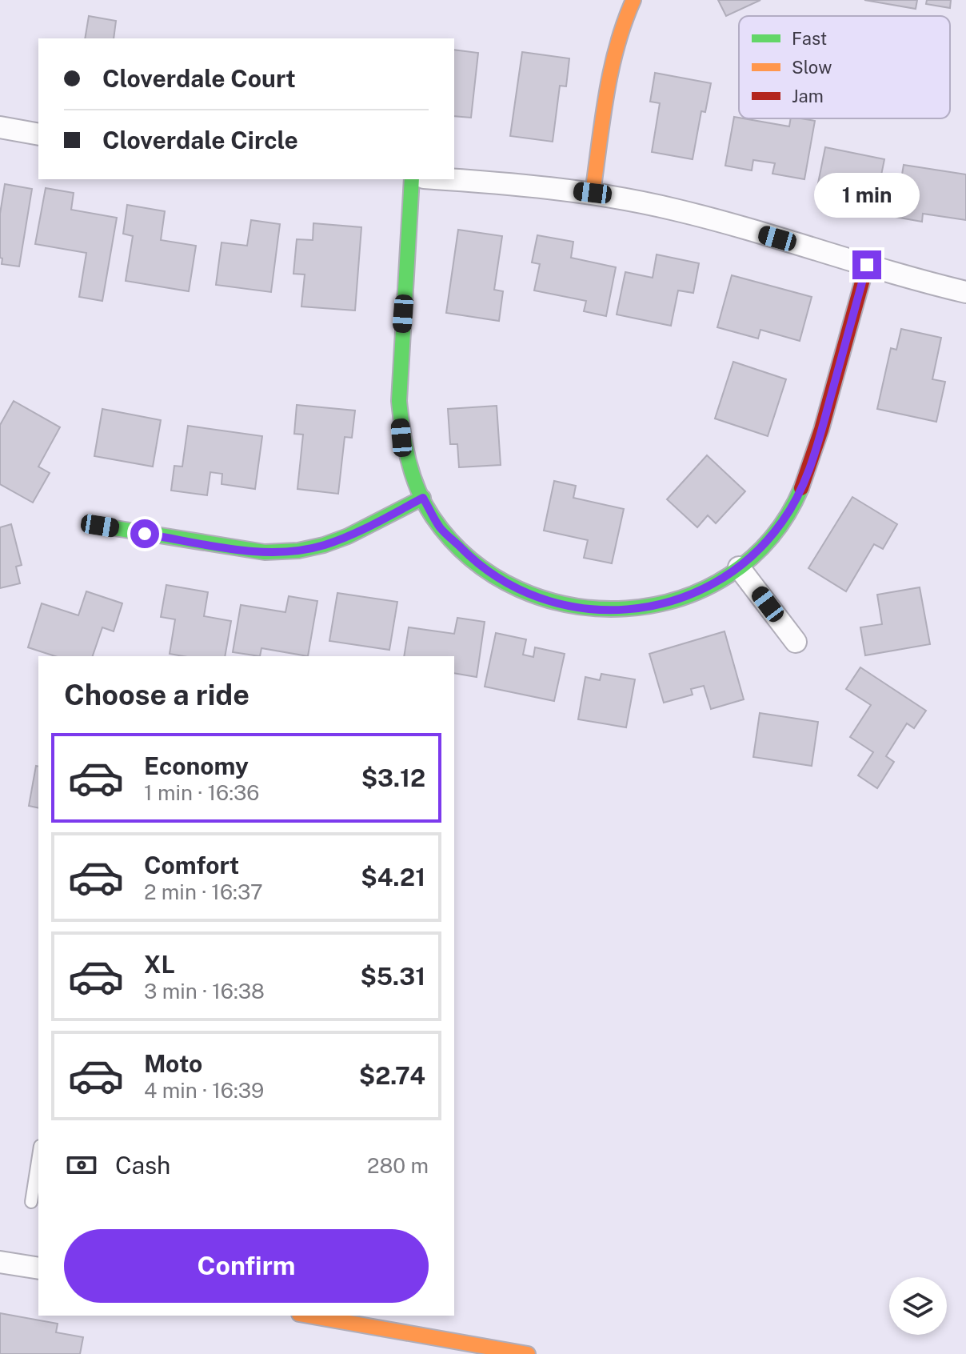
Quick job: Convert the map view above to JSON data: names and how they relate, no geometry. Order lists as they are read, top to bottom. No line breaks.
{"legend":["Fast","Slow","Jam"],"page":{"banner":["Cloverdale Court","Cloverdale Circle"],"bubble":"1 min","heading":"Choose a ride","list":[{"name":"Economy","note":"1 min · 16:36","value":"$3.12"},{"name":"Comfort","note":"2 min · 16:37","value":"$4.21"},{"name":"XL","note":"3 min · 16:38","value":"$5.31"},{"name":"Moto","note":"4 min · 16:39","value":"$2.74"}],"pay":["Cash","280 m"],"buttons":"Confirm"}}
